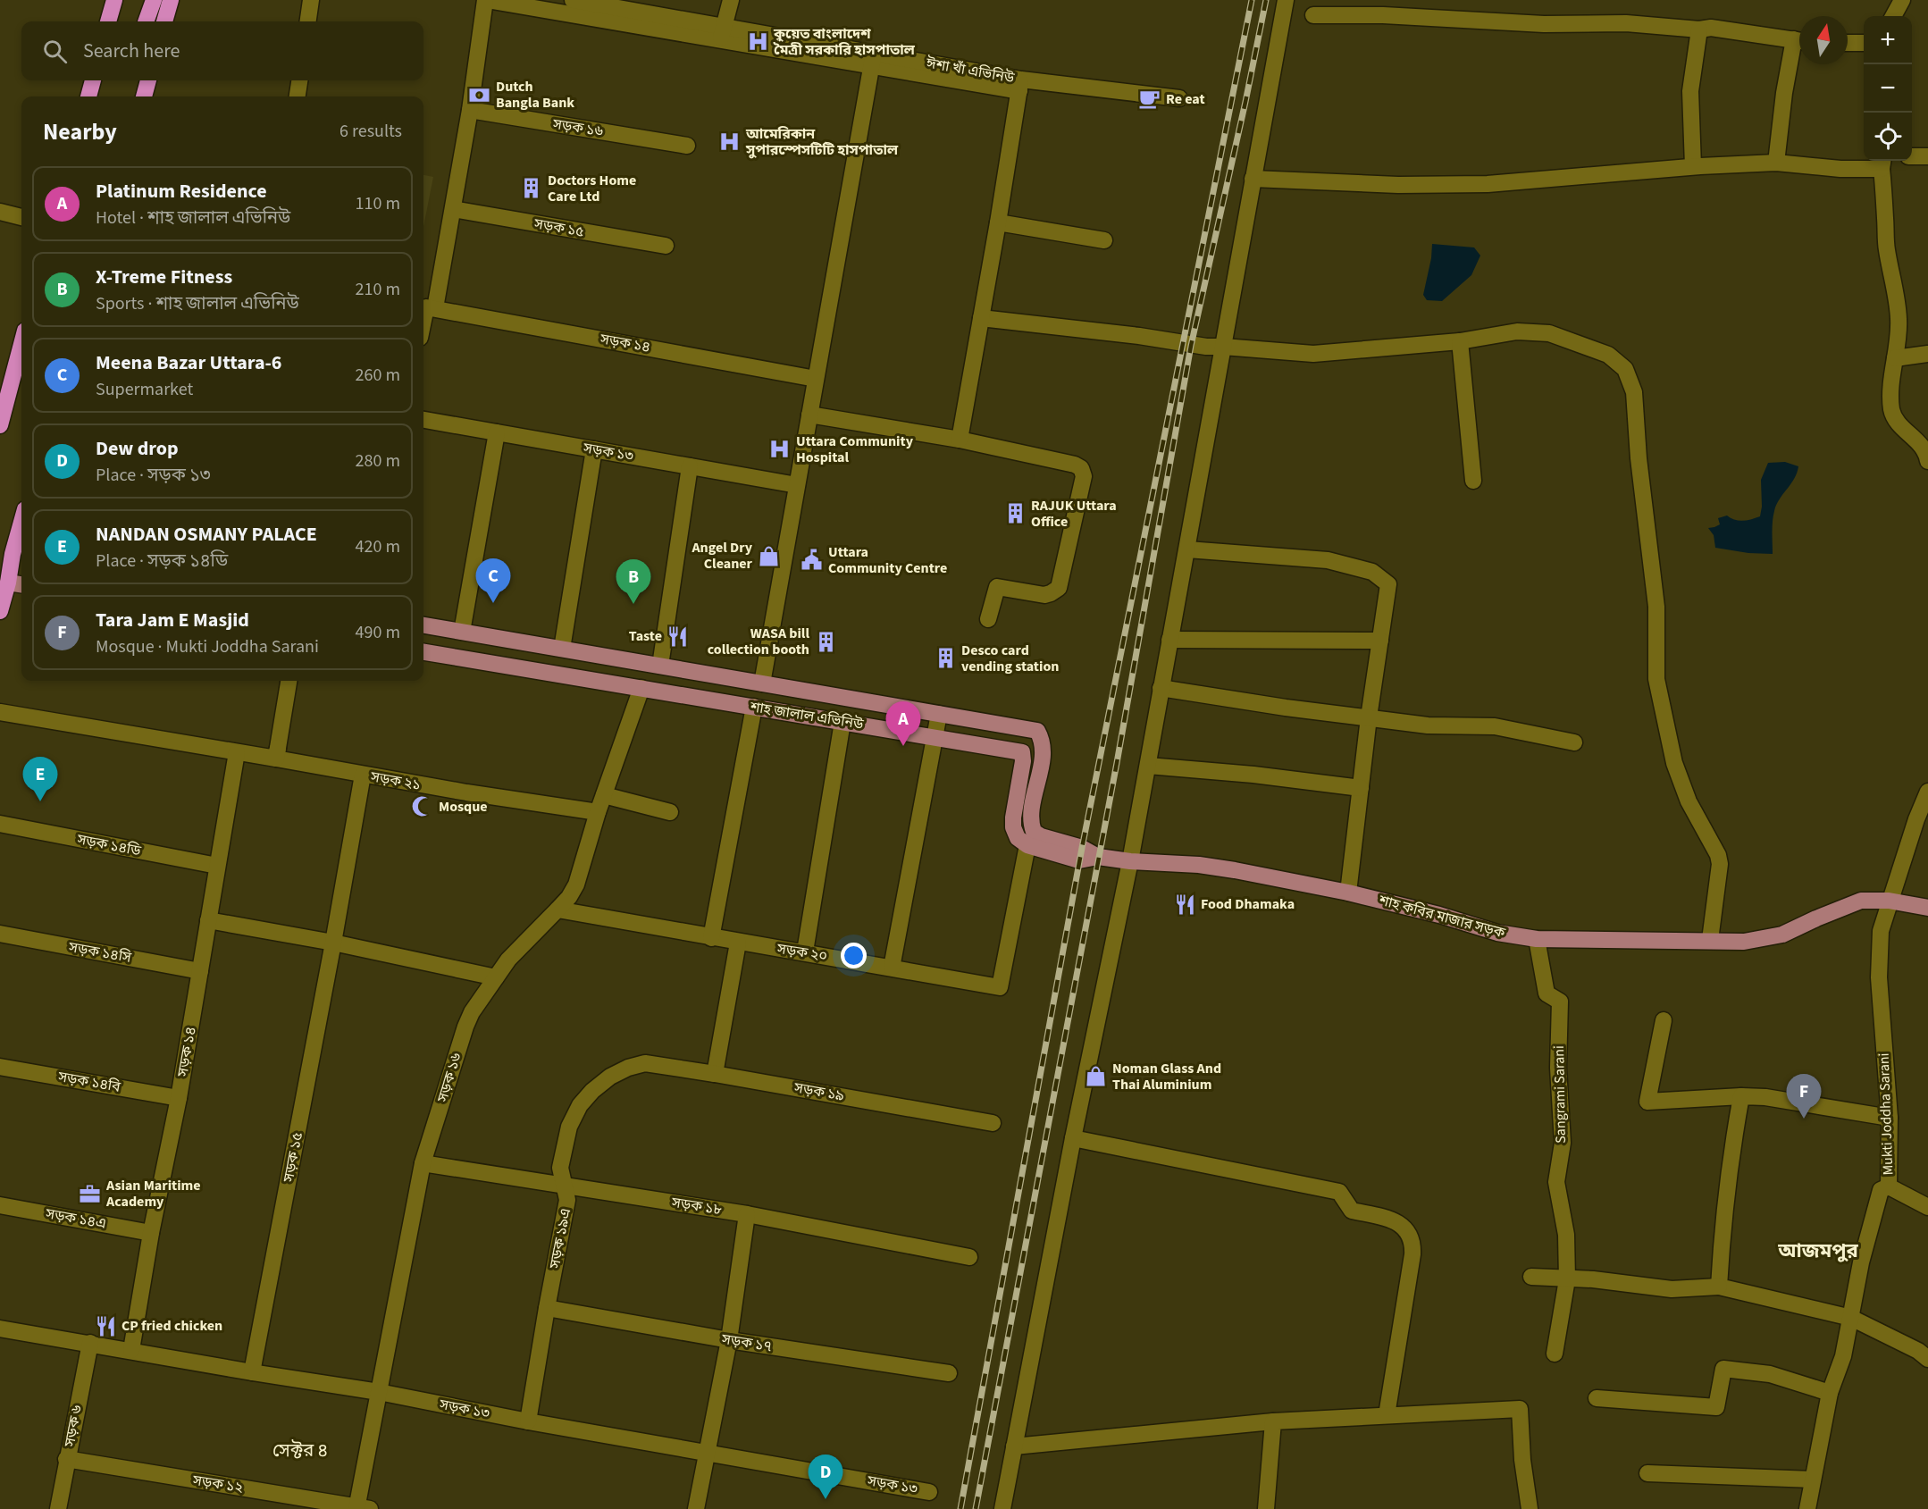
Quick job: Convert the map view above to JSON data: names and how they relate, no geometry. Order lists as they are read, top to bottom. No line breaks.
{"streets":{"main road":["শাহ জালাল এভিনিউ","শাহ কবির মাজার সড়ক"],"street":["ঈশা খাঁ এভিনিউ","সড়ক ১৬","সড়ক ১৫","সড়ক ১৪","সড়ক ১৩","সড়ক ২১","সড়ক ১৪ডি","সড়ক ১৪সি","সড়ক ২০","সড়ক ১৪বি","সড়ক ১৯","Sangrami Sarani","Mukti Joddha Sarani","সড়ক ১৮","সড়ক ১৪এ","সড়ক ১৯এ","সড়ক ১৭","সড়ক ৬","সড়ক ১২"]},"crossings":[["সড়ক ১৬","সড়ক ১৩"],["সড়ক ১৬","শাহ জালাল এভিনিউ"],["সড়ক ১৬","সড়ক ২১"],["সড়ক ১৬","সড়ক ২০"],["সড়ক ১৬","সড়ক ১৮"],["সড়ক ১৬","সড়ক ১২"],["সড়ক ১৫","সড়ক ১৩"],["সড়ক ১৫","সড়ক ২১"],["সড়ক ১৪","সড়ক ১৩"],["সড়ক ১৪","সড়ক ২১"],["সড়ক ১৪","সড়ক ১৪ডি"],["সড়ক ১৪","সড়ক ১৪সি"],["সড়ক ১৪","সড়ক ১৪বি"],["সড়ক ১৪","সড়ক ১৪এ"],["সড়ক ১৩","সড়ক ১৯এ"],["সড়ক ১৩","সড়ক ৬"],["শাহ জালাল এভিনিউ","শাহ কবির মাজার সড়ক"],["শাহ জালাল এভিনিউ","সড়ক ২০"],["শাহ কবির মাজার সড়ক","Sangrami Sarani"],["শাহ কবির মাজার সড়ক","Mukti Joddha Sarani"],["সড়ক ১৯","সড়ক ১৯এ"],["সড়ক ১৮","সড়ক ১৯এ"],["সড়ক ১৯এ","সড়ক ১৭"],["সড়ক ৬","সড়ক ১২"]],"districts":["আজমপুর","সেক্টর ৪"],"places":{"hospital":["কুয়েত বাংলাদেশ মৈত্রী সরকারি হাসপাতাল","আমেরিকান সুপারস্পেসটিটি হাসপাতাল","Uttara Community Hospital"],"bank":["Dutch Bangla Bank"],"cafe":["Re eat"],"building":["Doctors Home Care Ltd","RAJUK Uttara Office","WASA bill collection booth","Desco card vending station"],"shop":["Angel Dry Cleaner","Noman Glass And Thai Aluminium"],"public building":["Uttara Community Centre"],"restaurant":["Taste","Food Dhamaka","CP fried chicken"],"mosque":["Mosque"],"office":["Asian Maritime Academy"]},"north":"top","page":{"map_buttons":["+","−"],"search":"Search here","heading":["Nearby","6 results"],"list":[{"mark":"A","name":"Platinum Residence","note":"Hotel · শাহ জালাল এভিনিউ","value":"110 m"},{"mark":"B","name":"X-Treme Fitness","note":"Sports · শাহ জালাল এভিনিউ","value":"210 m"},{"mark":"C","name":"Meena Bazar Uttara-6","note":"Supermarket","value":"260 m"},{"mark":"D","name":"Dew drop","note":"Place · সড়ক ১৩","value":"280 m"},{"mark":"E","name":"NANDAN OSMANY PALACE","note":"Place · সড়ক ১৪ডি","value":"420 m"},{"mark":"F","name":"Tara Jam E Masjid","note":"Mosque · Mukti Joddha Sarani","value":"490 m"}],"pins":["C","B","A","E","F","D"]}}
